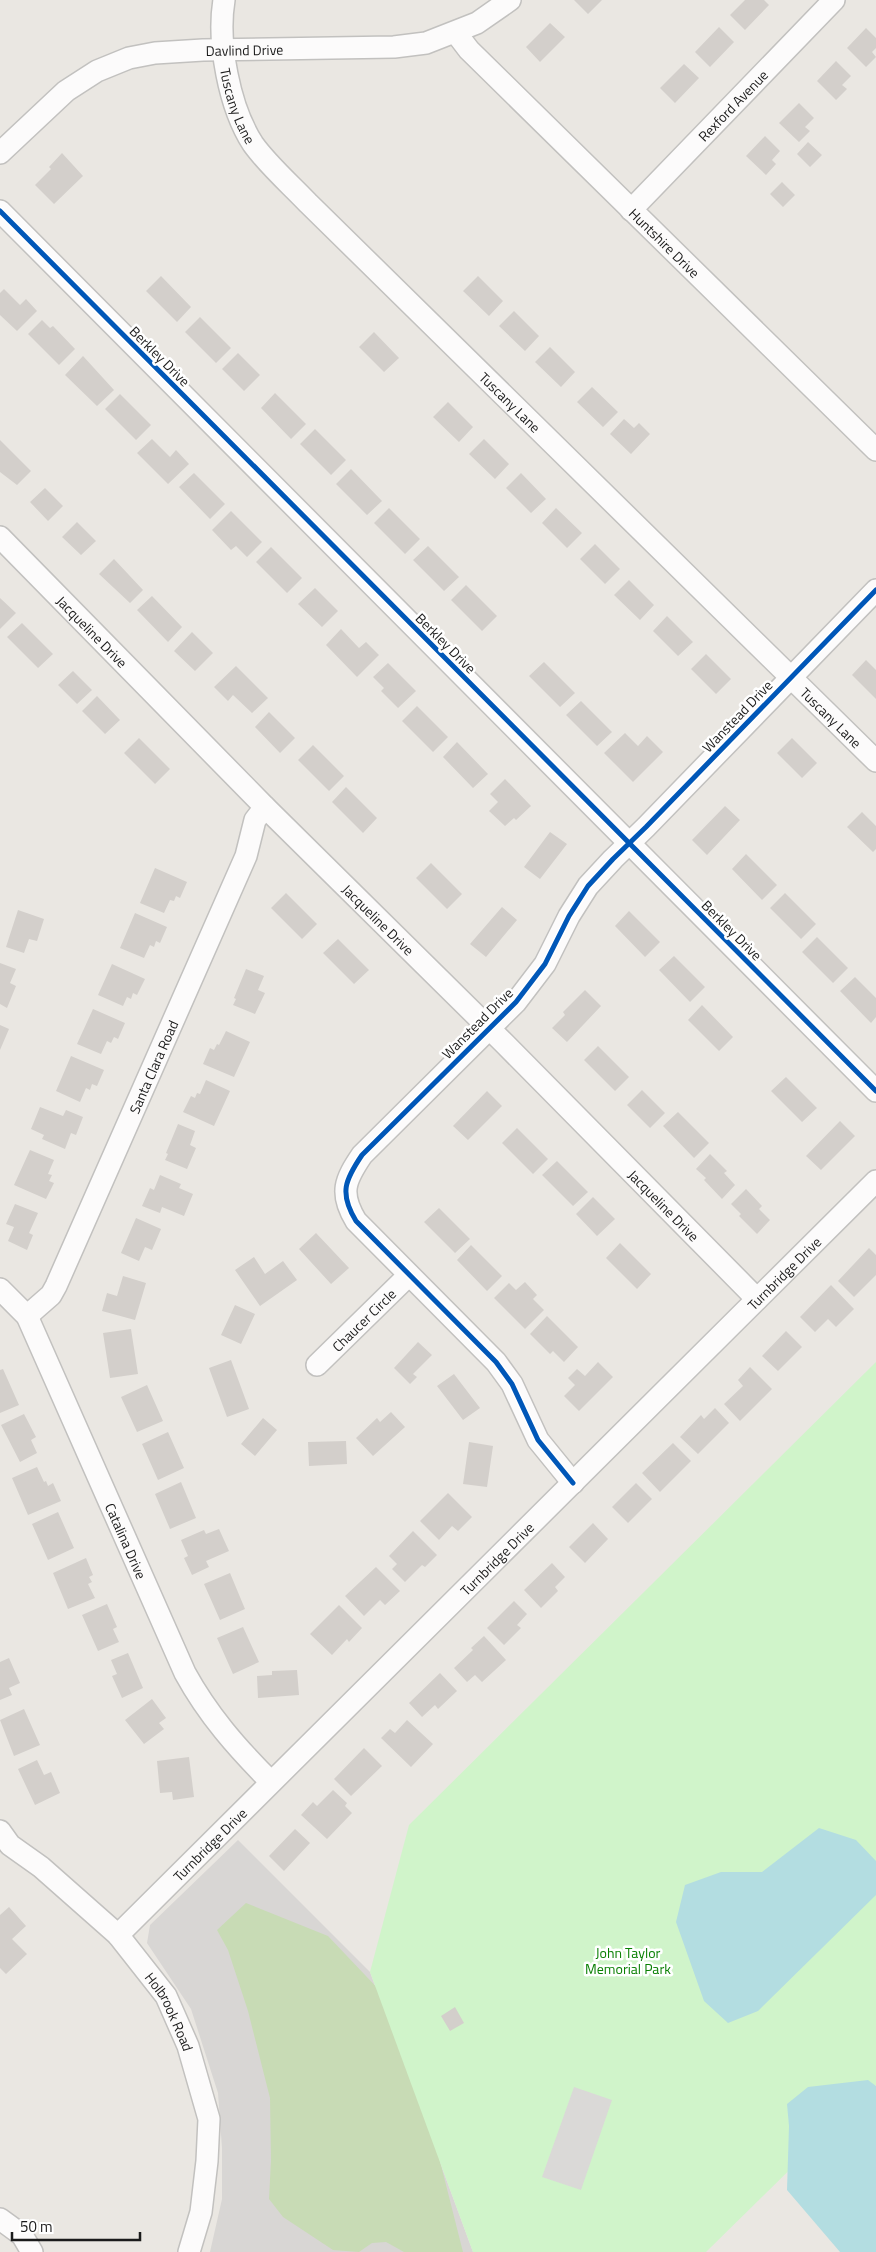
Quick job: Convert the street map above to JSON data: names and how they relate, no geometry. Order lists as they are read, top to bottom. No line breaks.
{"streets":{"street":["Davlind Drive","Tuscany Lane","Rexford Avenue","Huntshire Drive","Berkley Drive","Jacqueline Drive","Wanstead Drive","Santa Clara Road","Turnbridge Drive","Chaucer Circle","Catalina Drive","Holbrook Road"]},"crossings":[["Davlind Drive","Tuscany Lane"],["Davlind Drive","Huntshire Drive"],["Tuscany Lane","Wanstead Drive"],["Rexford Avenue","Huntshire Drive"],["Berkley Drive","Wanstead Drive"],["Jacqueline Drive","Wanstead Drive"],["Jacqueline Drive","Santa Clara Road"],["Jacqueline Drive","Turnbridge Drive"],["Wanstead Drive","Turnbridge Drive"],["Wanstead Drive","Chaucer Circle"],["Santa Clara Road","Catalina Drive"],["Turnbridge Drive","Catalina Drive"],["Turnbridge Drive","Holbrook Road"]],"parks":["John Taylor Memorial Park"],"scale_bar":"50 m"}
